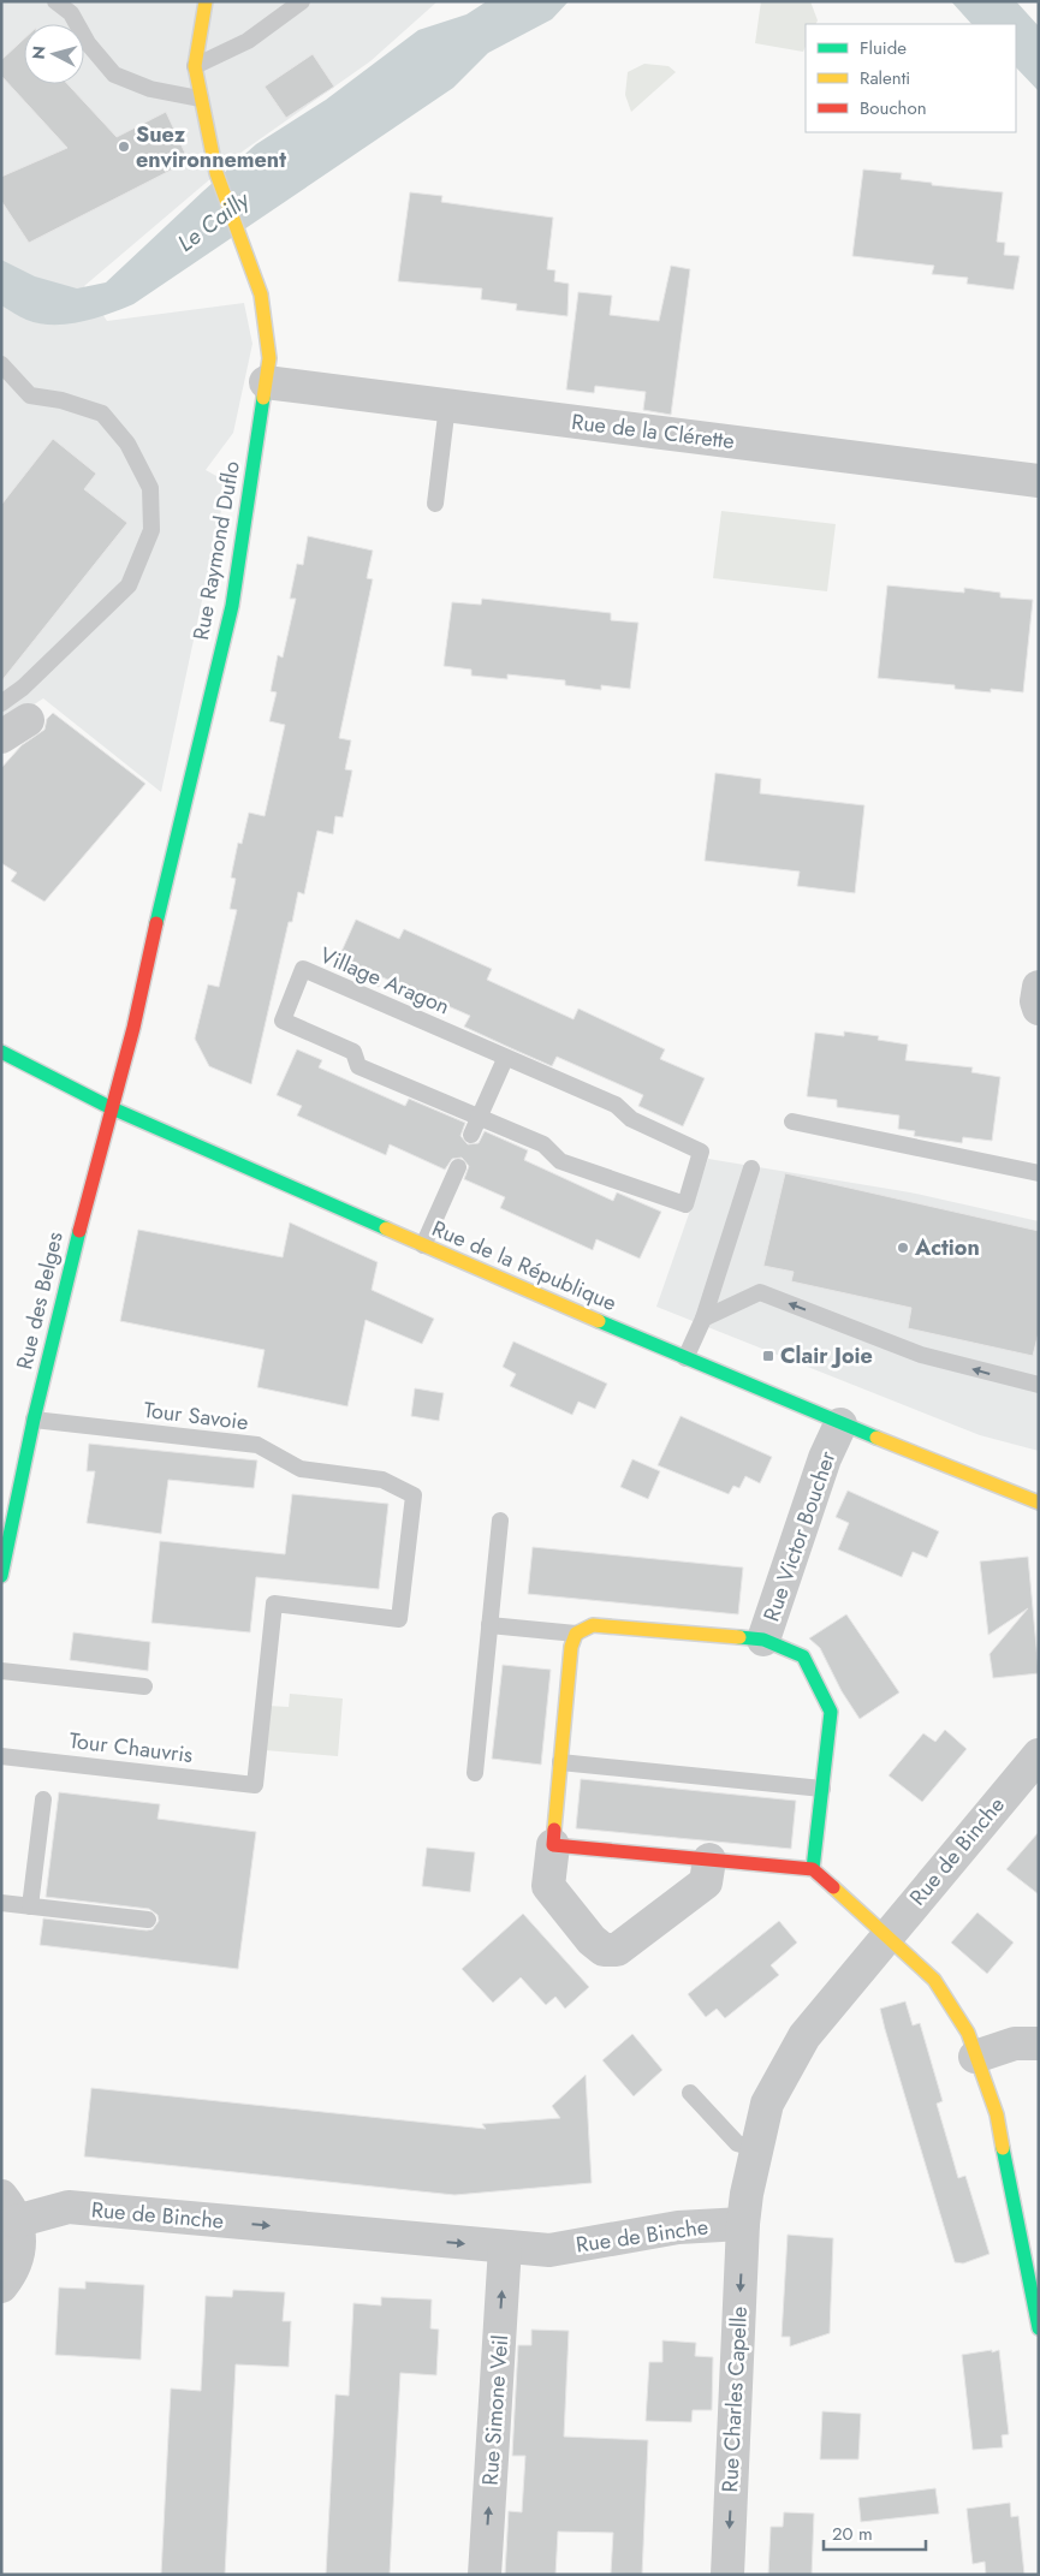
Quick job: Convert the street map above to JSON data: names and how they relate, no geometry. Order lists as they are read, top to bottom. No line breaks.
{"streets":{"street":["Rue de la Clérette","Rue Raymond Duflo","Rue de la République","Rue des Belges","Rue Victor Boucher","Rue de Binche","Rue Charles Capelle","Rue Simone Veil"],"lane":["Village Aragon","Tour Savoie","Tour Chauvris"]},"crossings":[["Rue de la Clérette","Rue Raymond Duflo"],["Rue Raymond Duflo","Rue de la République"],["Rue Raymond Duflo","Rue des Belges"],["Rue de la République","Rue des Belges"],["Rue de la République","Rue Victor Boucher"],["Rue des Belges","Tour Savoie"],["Tour Savoie","Tour Chauvris"],["Rue de Binche","Rue Charles Capelle"],["Rue de Binche","Rue Simone Veil"]],"one_way":["Rue de Binche","Rue Charles Capelle","Rue Simone Veil"],"water":["Le Cailly"],"places":{"other":["Suez environnement","Action"],"transit":["Clair Joie"]},"legend":["Fluide","Ralenti","Bouchon"],"scale_bar":"20 m","north":"left"}
